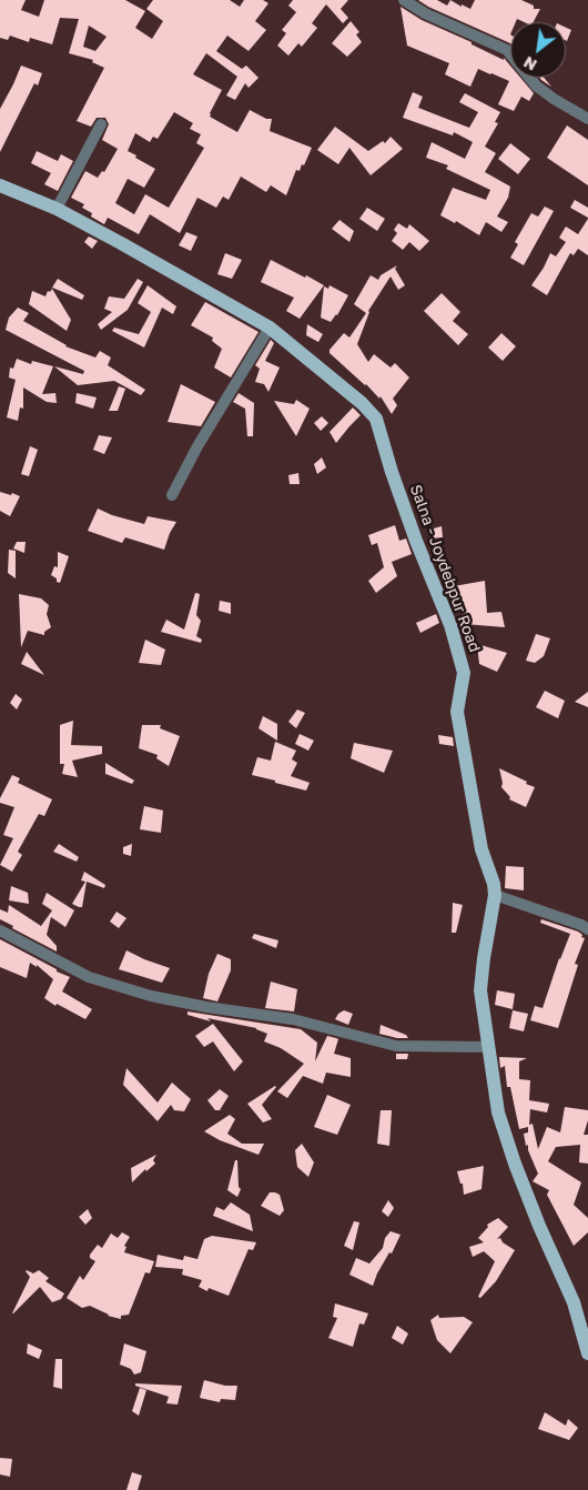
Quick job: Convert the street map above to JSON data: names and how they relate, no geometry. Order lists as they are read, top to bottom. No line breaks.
{"streets":{"main road":["Salna - Joydebpur Road"]},"north":"bottom left"}
